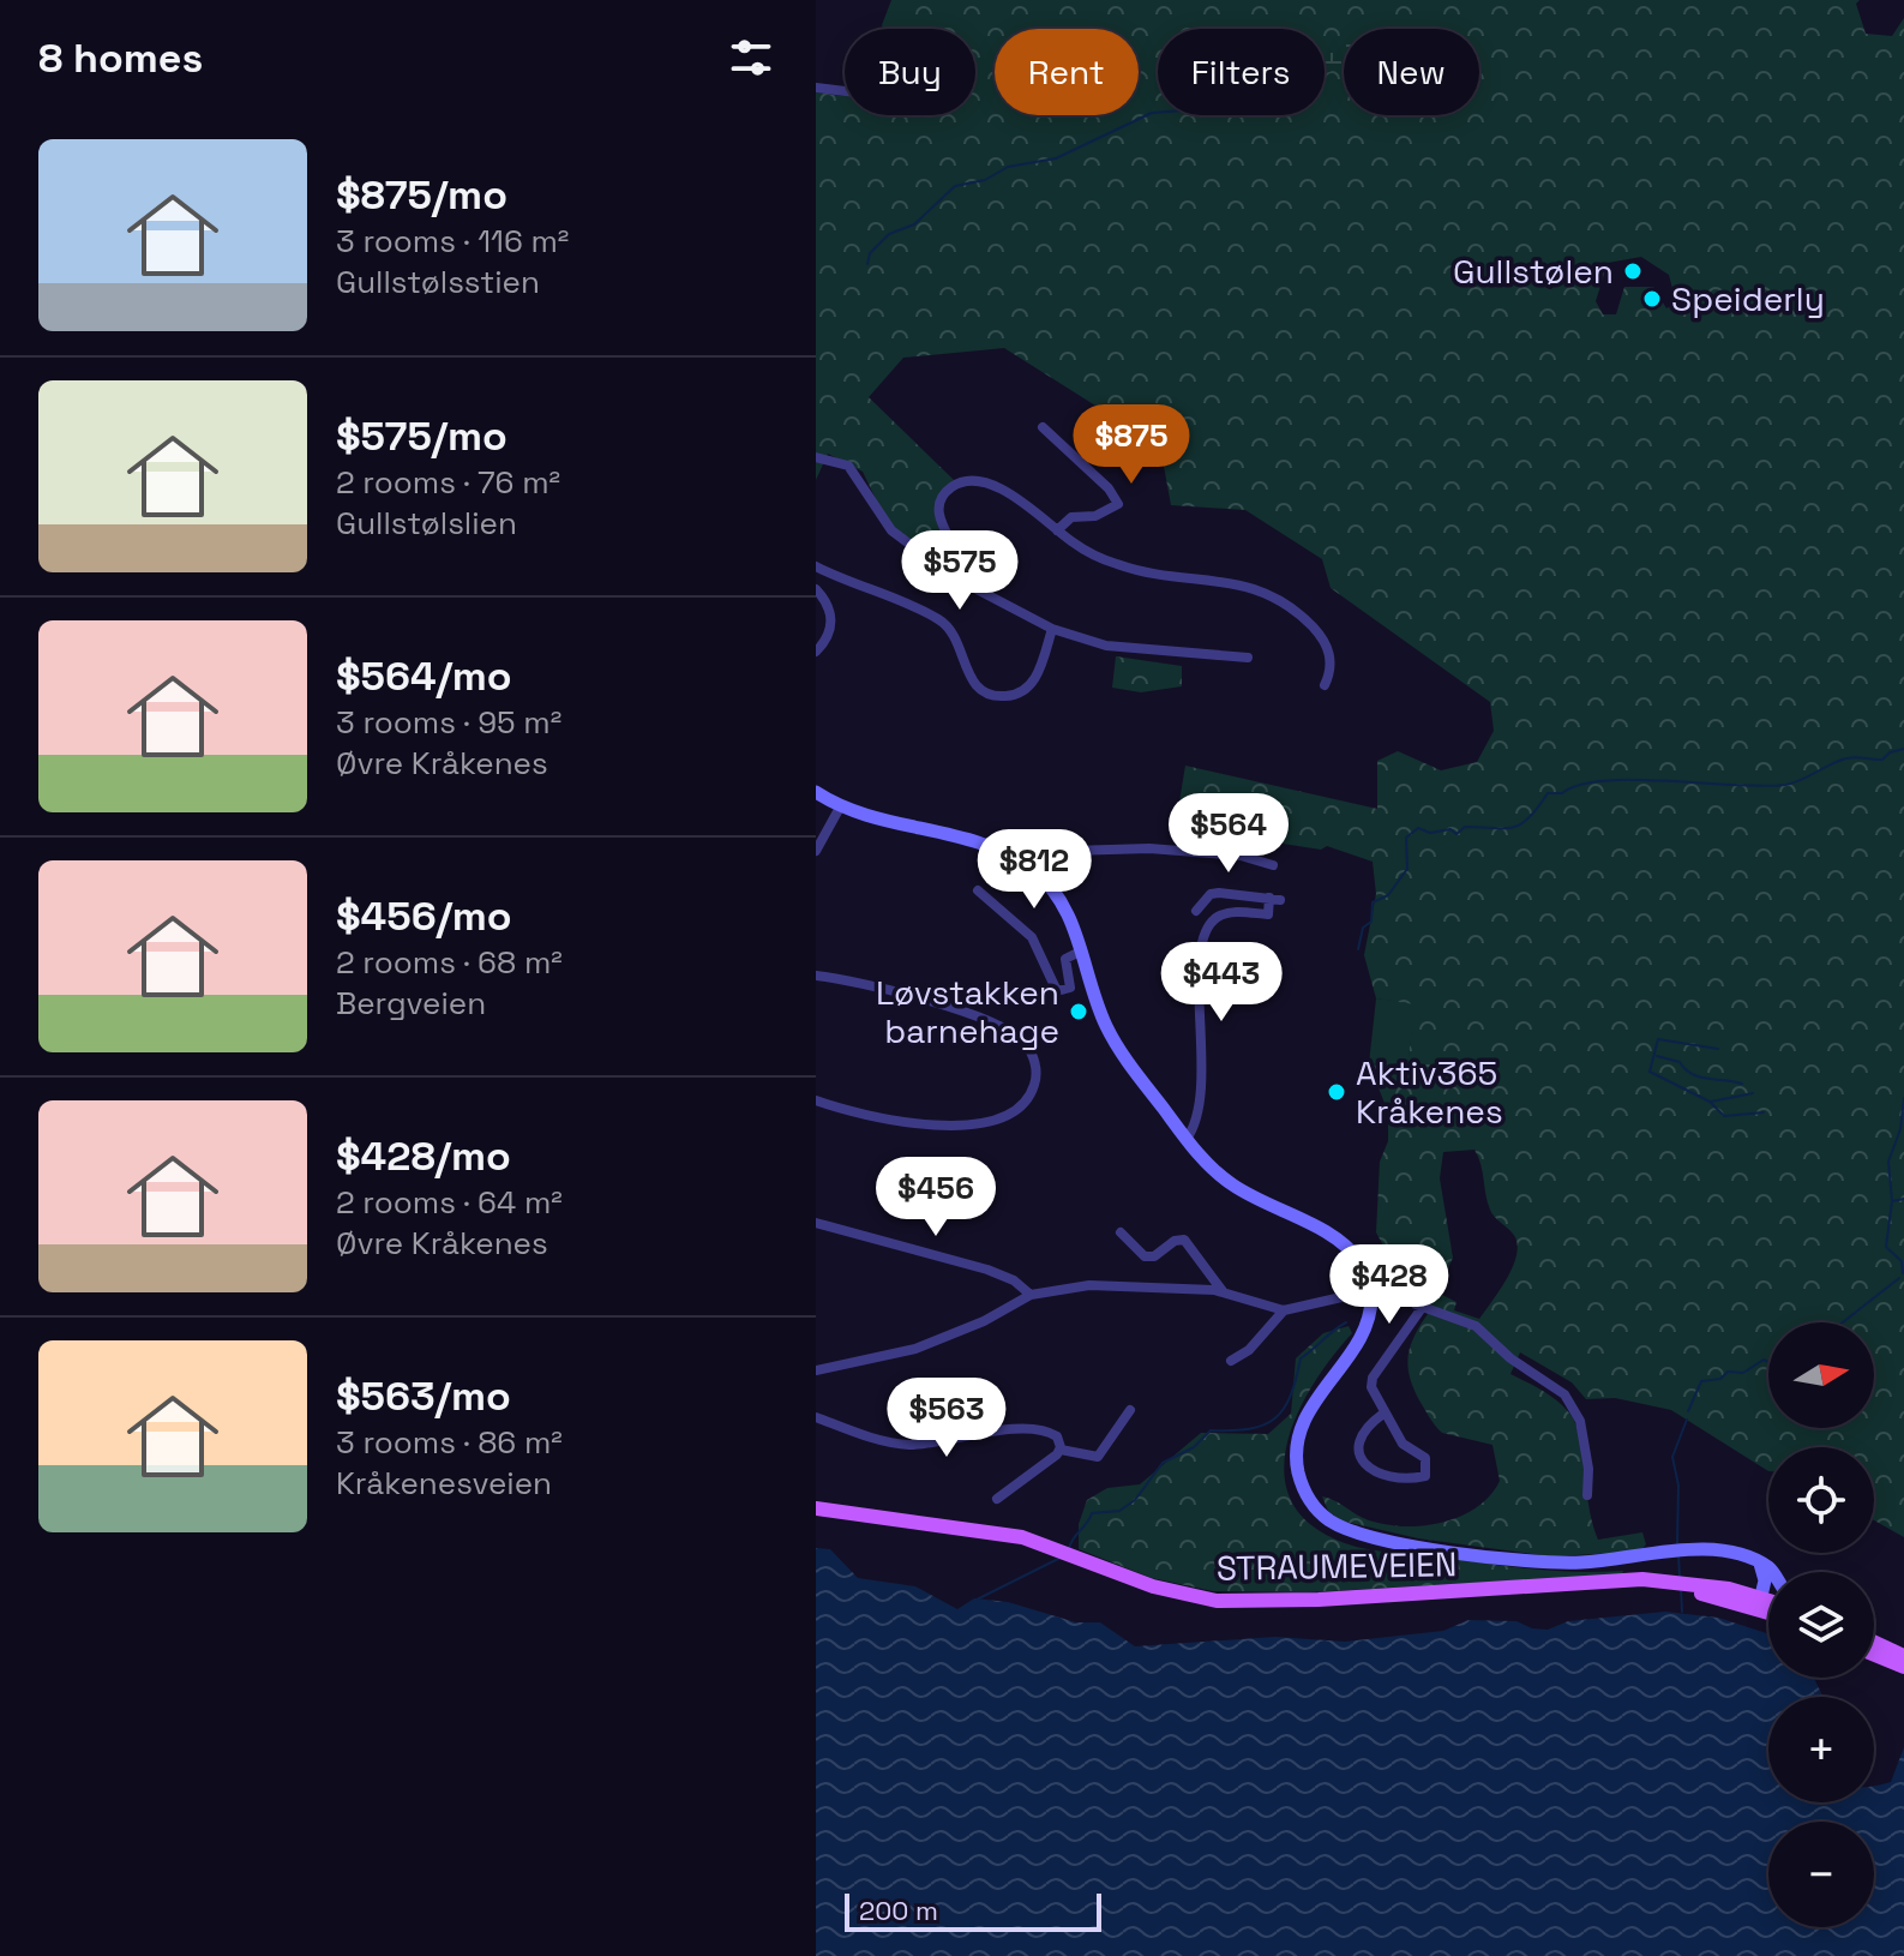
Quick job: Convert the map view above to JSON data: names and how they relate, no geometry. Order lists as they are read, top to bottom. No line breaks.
{"streets":{"main road":["STRAUMEVEIEN"]},"places":["Gullstølen","Speiderly","Løvstakken barnehage","Aktiv365 Kråkenes"],"scale_bar":"200 m","north":"right","page":{"heading":"8 homes","chip":["Buy","Rent","Filters","New"],"list":[{"name":"$875/mo","note":"3 rooms · 116 m² · Gullstølsstien"},{"name":"$575/mo","note":"2 rooms · 76 m² · Gullstølslien"},{"name":"$564/mo","note":"3 rooms · 95 m² · Øvre Kråkenes"},{"name":"$456/mo","note":"2 rooms · 68 m² · Bergveien"},{"name":"$428/mo","note":"2 rooms · 64 m² · Øvre Kråkenes"},{"name":"$563/mo","note":"3 rooms · 86 m² · Kråkenesveien"}],"price":["$875","$575","$564","$812","$443","$456","$428","$563"],"map_buttons":["+","−"],"scale":"200 m"}}
